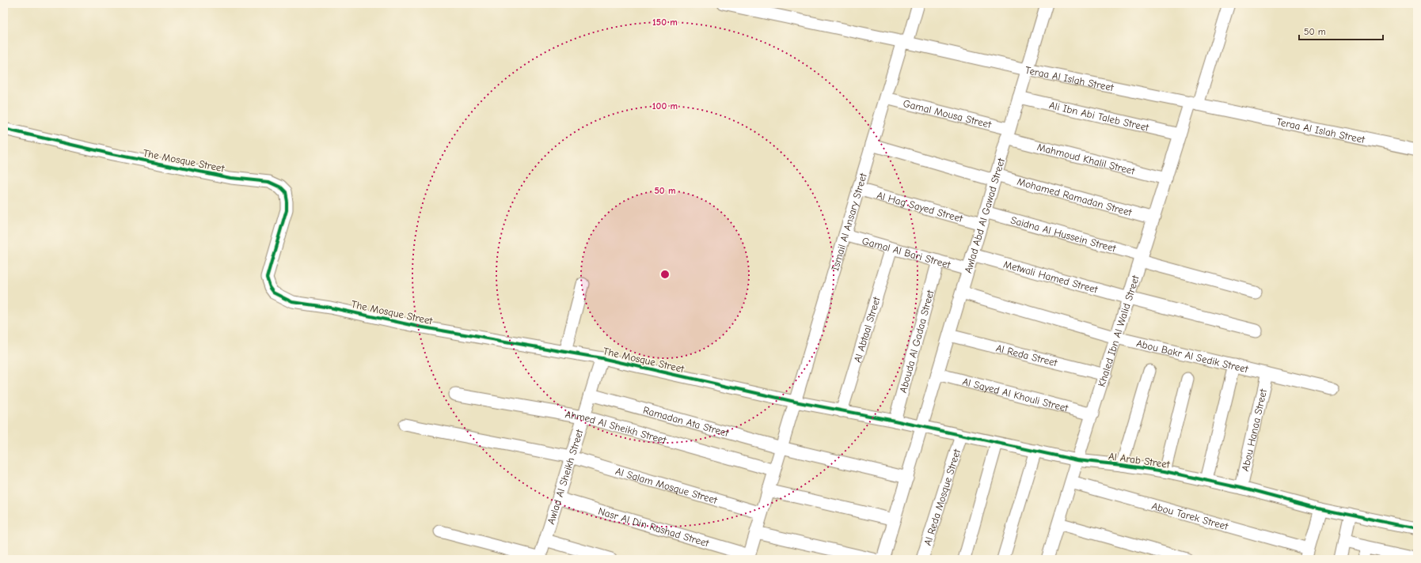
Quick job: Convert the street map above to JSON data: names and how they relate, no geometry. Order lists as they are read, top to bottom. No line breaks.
{"streets":{"street":["Teraa Al Islah Street","Gamal Mousa Street","Ali Ibn Abi Taleb Street","Mahmoud Khalil Street","The Mosque Street","Mohamed Ramadan Street","Al Hag Sayed Street","Awlad Abd Al Gawad Street","Ismail Al Ansary Street","Saidna Al Hussein Street","Gamal Al Bari Street","Metwali Hamed Street","Al Abtaal Street","Khaled Ibn Al Walid Street","Abouda Al Gadaa Street","Al Reda Street","Abou Bakr Al Sedik Street","Al Sayed Al Khouli Street","Ramadan Ata Street","Ahmed Al Sheikh Street","Abou Hanaa Street","Al Arab Street","Awlad Al Sheikh Street","Al Salam Mosque Street","Al Reda Mosque Street","Abou Tarek Street","Nasr Al Din Rashad Street"]},"crossings":[["Teraa Al Islah Street","Awlad Abd Al Gawad Street"],["Teraa Al Islah Street","Ismail Al Ansary Street"],["Teraa Al Islah Street","Khaled Ibn Al Walid Street"],["Gamal Mousa Street","Mahmoud Khalil Street"],["Gamal Mousa Street","Awlad Abd Al Gawad Street"],["Gamal Mousa Street","Ismail Al Ansary Street"],["Ali Ibn Abi Taleb Street","Awlad Abd Al Gawad Street"],["Ali Ibn Abi Taleb Street","Khaled Ibn Al Walid Street"],["Mahmoud Khalil Street","Awlad Abd Al Gawad Street"],["Mahmoud Khalil Street","Khaled Ibn Al Walid Street"],["The Mosque Street","Ismail Al Ansary Street"],["The Mosque Street","Al Abtaal Street"],["The Mosque Street","Abouda Al Gadaa Street"],["The Mosque Street","Al Arab Street"],["The Mosque Street","Awlad Al Sheikh Street"],["Mohamed Ramadan Street","Awlad Abd Al Gawad Street"],["Mohamed Ramadan Street","Ismail Al Ansary Street"],["Mohamed Ramadan Street","Khaled Ibn Al Walid Street"],["Al Hag Sayed Street","Awlad Abd Al Gawad Street"],["Al Hag Sayed Street","Ismail Al Ansary Street"],["Awlad Abd Al Gawad Street","Saidna Al Hussein Street"],["Awlad Abd Al Gawad Street","Gamal Al Bari Street"],["Awlad Abd Al Gawad Street","Metwali Hamed Street"],["Awlad Abd Al Gawad Street","Al Reda Street"],["Awlad Abd Al Gawad Street","Abou Bakr Al Sedik Street"],["Awlad Abd Al Gawad Street","Al Sayed Al Khouli Street"],["Awlad Abd Al Gawad Street","Ramadan Ata Street"],["Awlad Abd Al Gawad Street","Al Arab Street"],["Ismail Al Ansary Street","Gamal Al Bari Street"],["Ismail Al Ansary Street","Ramadan Ata Street"],["Ismail Al Ansary Street","Ahmed Al Sheikh Street"],["Ismail Al Ansary Street","Al Salam Mosque Street"],["Ismail Al Ansary Street","Nasr Al Din Rashad Street"],["Saidna Al Hussein Street","Khaled Ibn Al Walid Street"],["Gamal Al Bari Street","Al Abtaal Street"],["Gamal Al Bari Street","Abouda Al Gadaa Street"],["Metwali Hamed Street","Khaled Ibn Al Walid Street"],["Khaled Ibn Al Walid Street","Al Reda Street"],["Khaled Ibn Al Walid Street","Abou Bakr Al Sedik Street"],["Khaled Ibn Al Walid Street","Al Sayed Al Khouli Street"],["Khaled Ibn Al Walid Street","Al Arab Street"],["Khaled Ibn Al Walid Street","Abou Tarek Street"],["Abouda Al Gadaa Street","Al Arab Street"],["Abou Bakr Al Sedik Street","Abou Hanaa Street"],["Ramadan Ata Street","Awlad Al Sheikh Street"],["Ahmed Al Sheikh Street","Awlad Al Sheikh Street"],["Abou Hanaa Street","Al Arab Street"],["Al Arab Street","Al Reda Mosque Street"],["Awlad Al Sheikh Street","Al Salam Mosque Street"],["Awlad Al Sheikh Street","Nasr Al Din Rashad Street"]],"scale_bar":"50 m","rings":["150 m","100 m","50 m"]}
